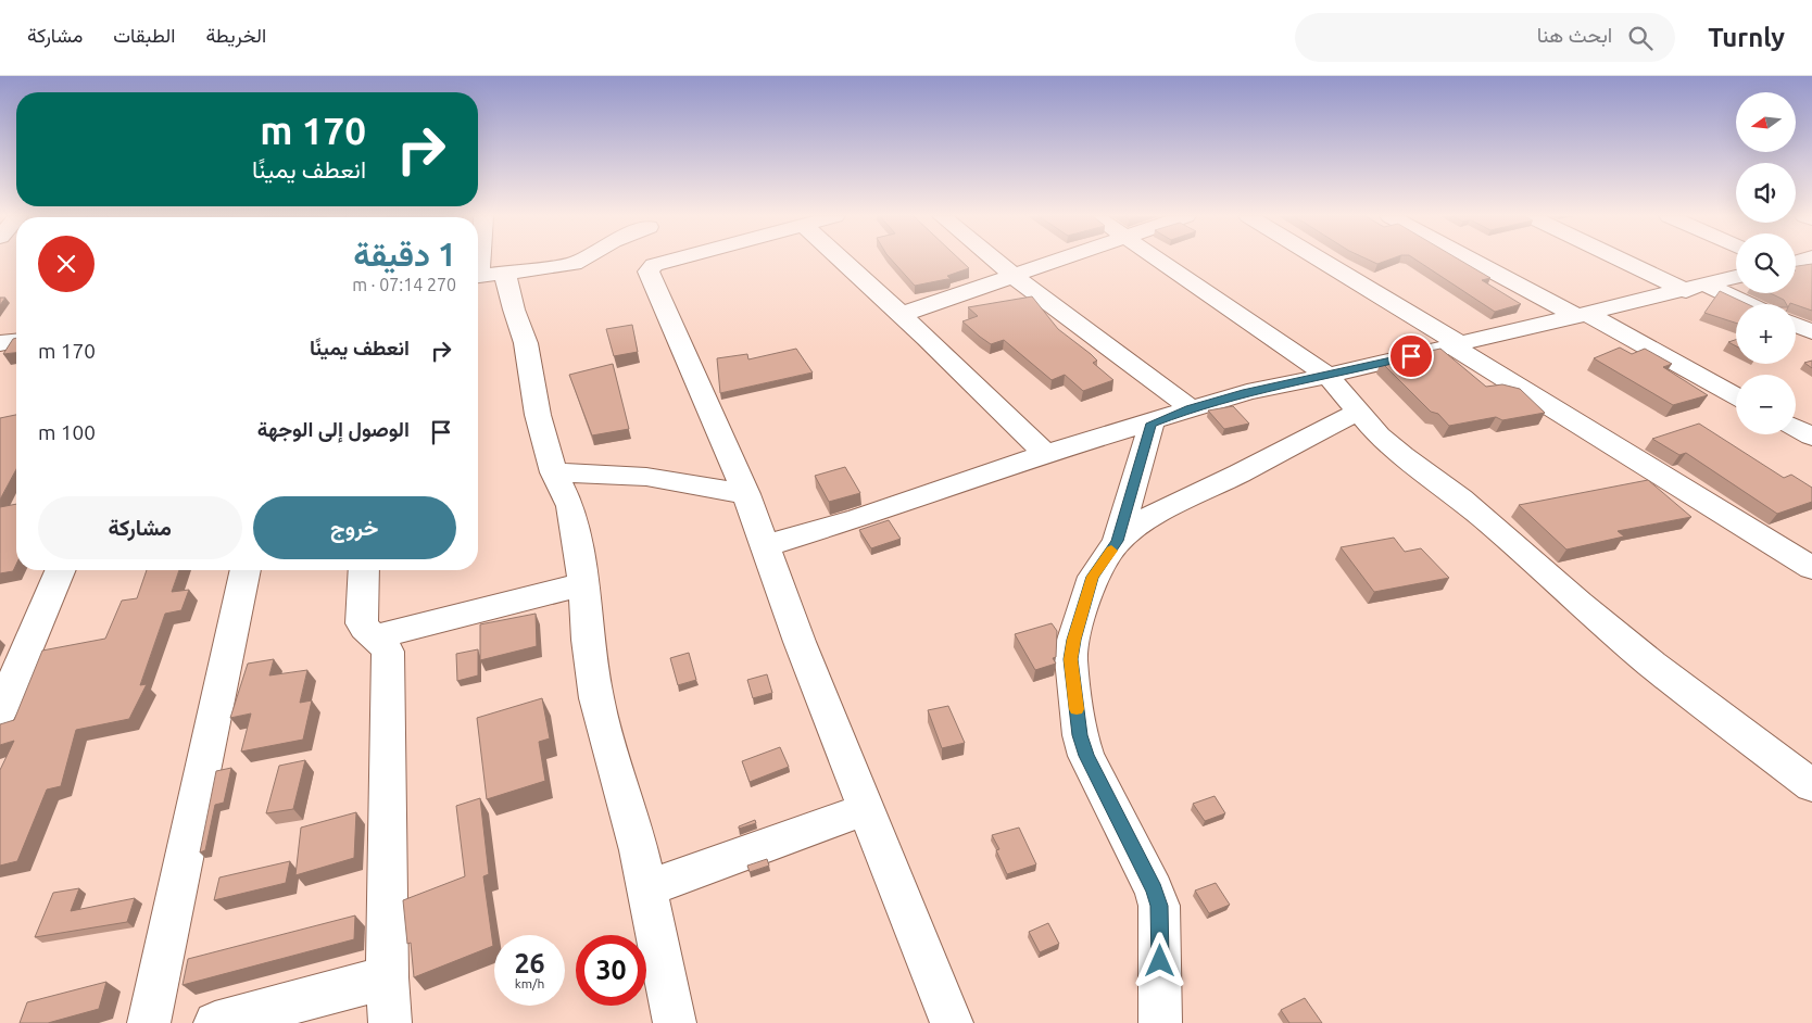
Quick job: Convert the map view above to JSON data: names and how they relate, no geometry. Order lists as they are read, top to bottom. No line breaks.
{"north":"left","page":{"header":"Turnly","search":"ابحث هنا","nav":["الخريطة","الطبقات","مشاركة"],"map_buttons":["+","−"],"turn":["170 m","انعطف يمينًا"],"heading":["1 دقيقة","270 m · 07:14"],"list":[{"name":"انعطف يمينًا","value":"170 m"},{"name":"الوصول إلى الوجهة","value":"100 m"}],"buttons":["خروج","مشاركة"],"speed":"26 km/h","limit":"30"}}
